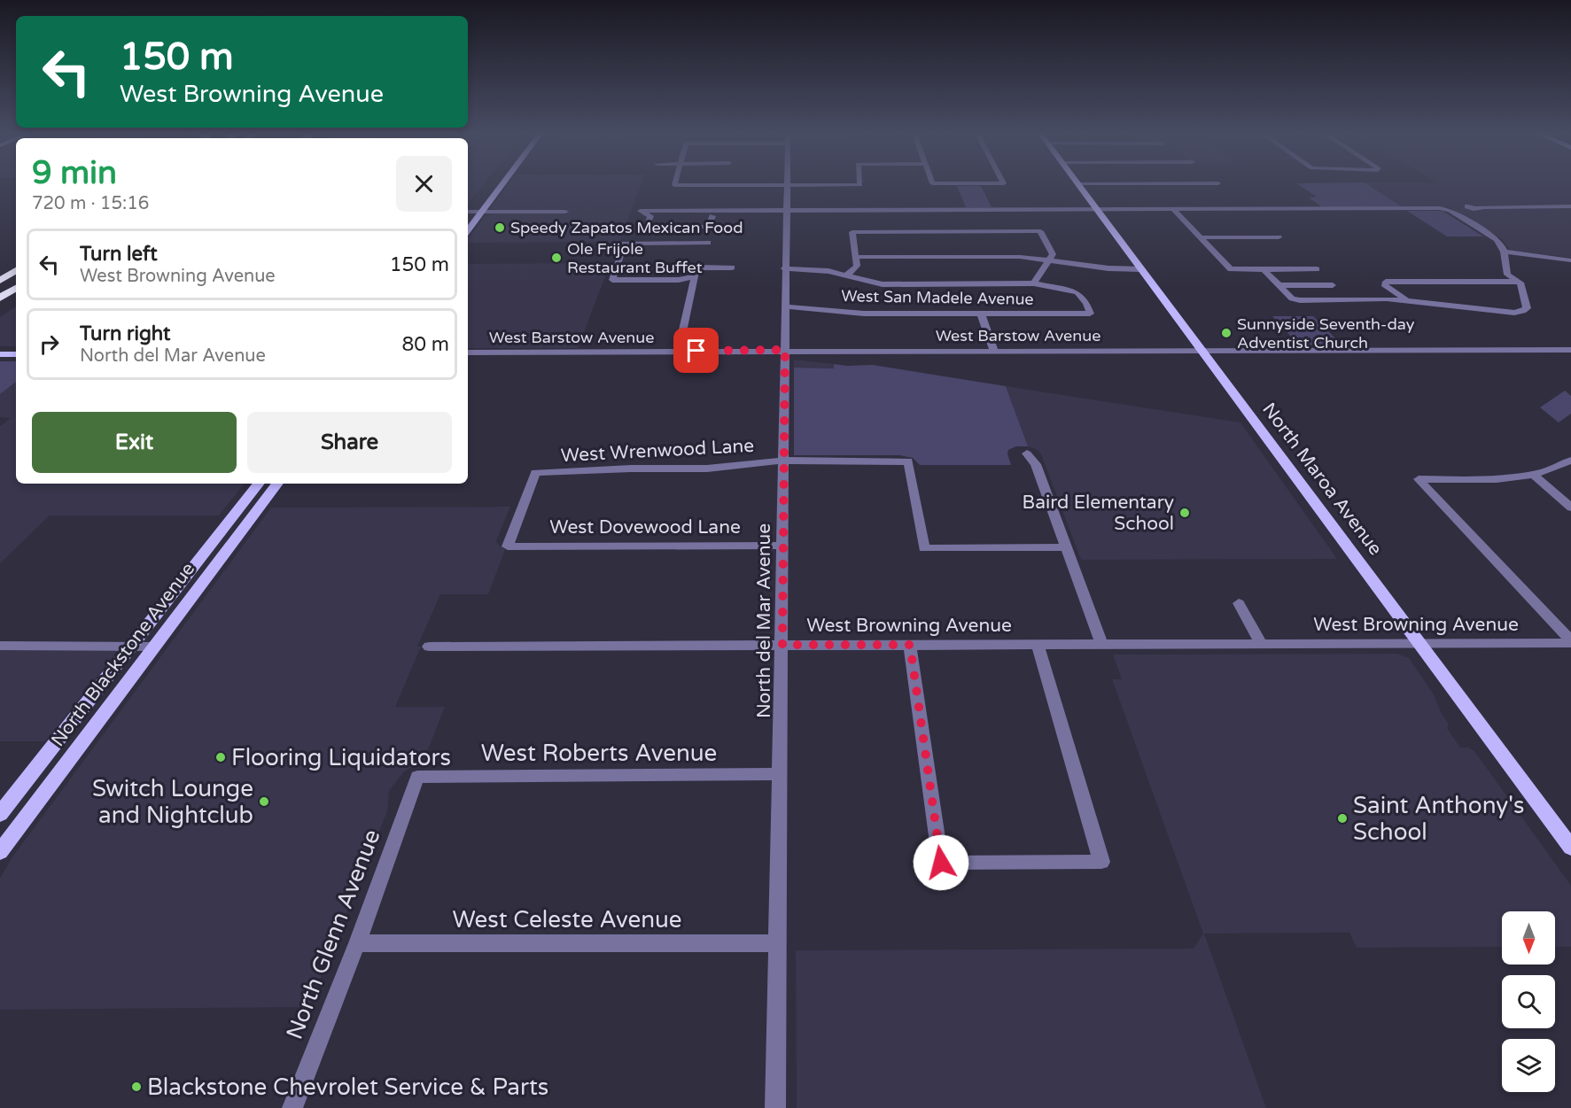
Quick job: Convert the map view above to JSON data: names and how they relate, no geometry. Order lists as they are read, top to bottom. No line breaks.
{"streets":{"main road":["North Maroa Avenue","North Blackstone Avenue"],"street":["West San Madele Avenue","West Barstow Avenue","West Wrenwood Lane","West Dovewood Lane","North del Mar Avenue","West Browning Avenue","West Roberts Avenue","West Celeste Avenue","North Glenn Avenue"]},"crossings":[["West San Madele Avenue","North del Mar Avenue"],["West Barstow Avenue","North Maroa Avenue"],["West Barstow Avenue","North del Mar Avenue"],["West Wrenwood Lane","West Dovewood Lane"],["West Wrenwood Lane","North del Mar Avenue"],["North Maroa Avenue","West Browning Avenue"],["West Dovewood Lane","North del Mar Avenue"],["North del Mar Avenue","West Browning Avenue"],["North del Mar Avenue","West Roberts Avenue"],["North del Mar Avenue","West Celeste Avenue"],["West Roberts Avenue","North Glenn Avenue"],["West Celeste Avenue","North Glenn Avenue"]],"places":["Speedy Zapatos Mexican Food","Ole Frijole Restaurant Buffet","Sunnyside Seventh-day Adventist Church","Baird Elementary School","Flooring Liquidators","Switch Lounge and Nightclub","Saint Anthony's School","Blackstone Chevrolet Service & Parts"],"north":"bottom","page":{"turn":["150 m","West Browning Avenue"],"heading":["9 min","720 m · 15:16"],"list":[{"name":"Turn left","note":"West Browning Avenue","value":"150 m"},{"name":"Turn right","note":"North del Mar Avenue","value":"80 m"}],"buttons":["Exit","Share"]}}
